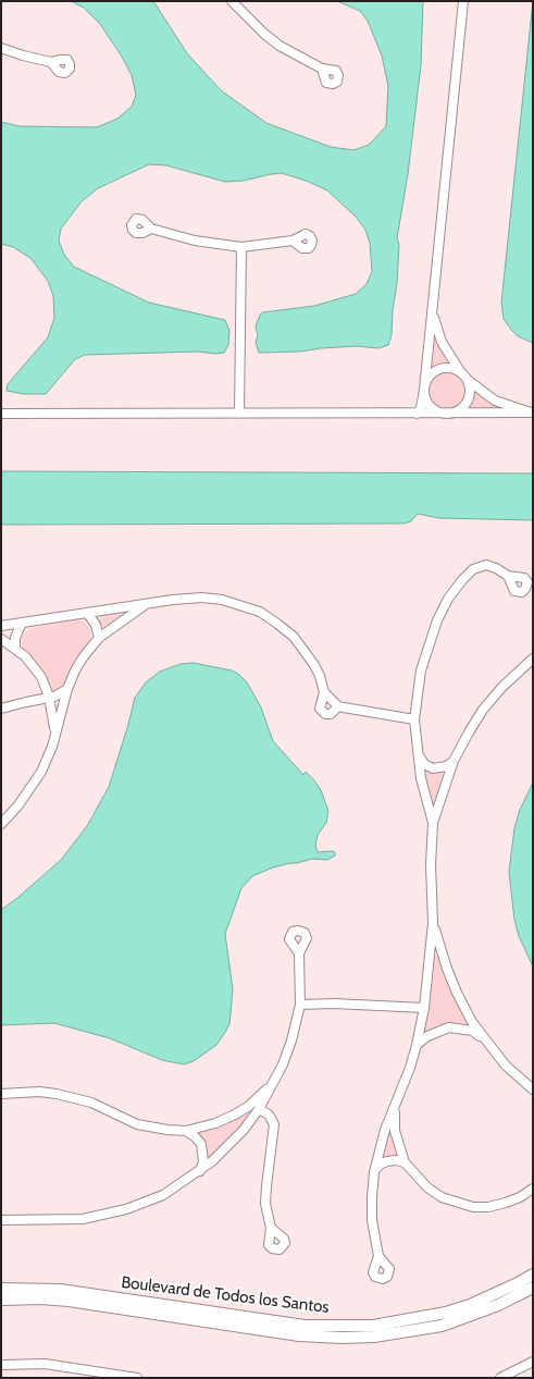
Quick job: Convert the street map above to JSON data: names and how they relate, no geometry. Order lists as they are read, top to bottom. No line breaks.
{"streets":{"street":["Boulevard de Todos los Santos"]}}
